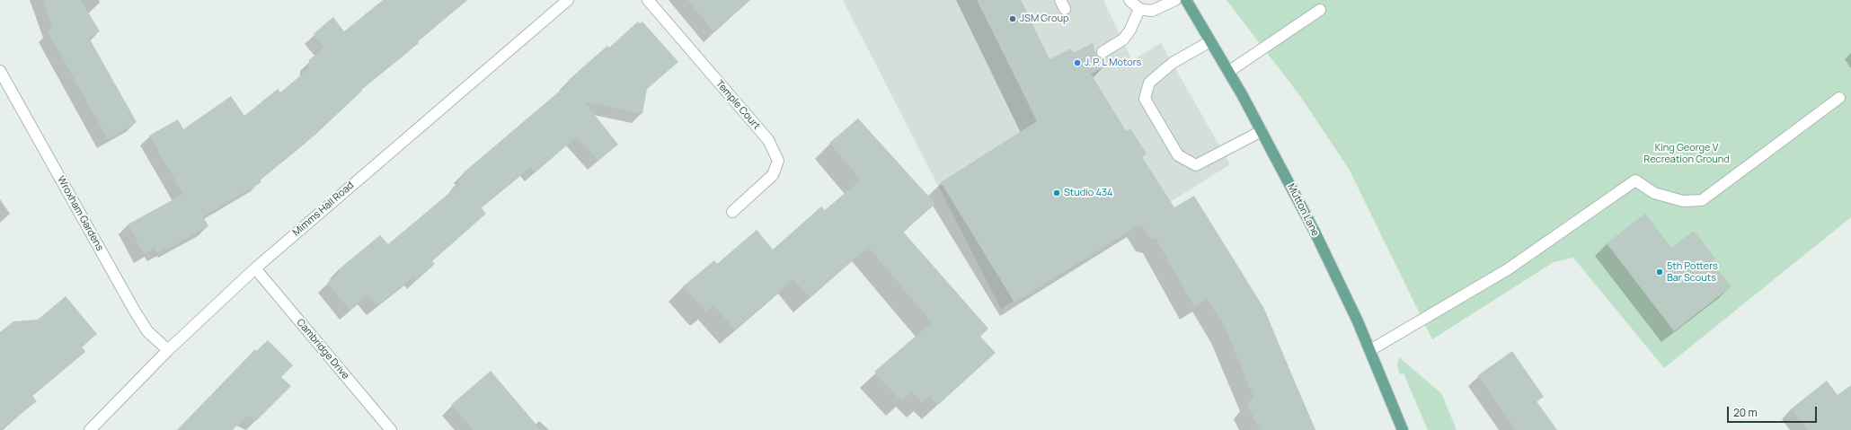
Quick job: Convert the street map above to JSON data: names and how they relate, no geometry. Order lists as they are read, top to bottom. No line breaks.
{"streets":{"main road":["Mutton Lane"],"street":["Temple Court","Mimms Hall Road","Wroxham Gardens","Cambridge Drive"]},"crossings":[["Mimms Hall Road","Wroxham Gardens"],["Mimms Hall Road","Cambridge Drive"]],"parks":["King George V Recreation Ground"],"places":["JSM Group","J. P. L Motors","Studio 434","5th Potters Bar Scouts"],"scale_bar":"20 m"}
